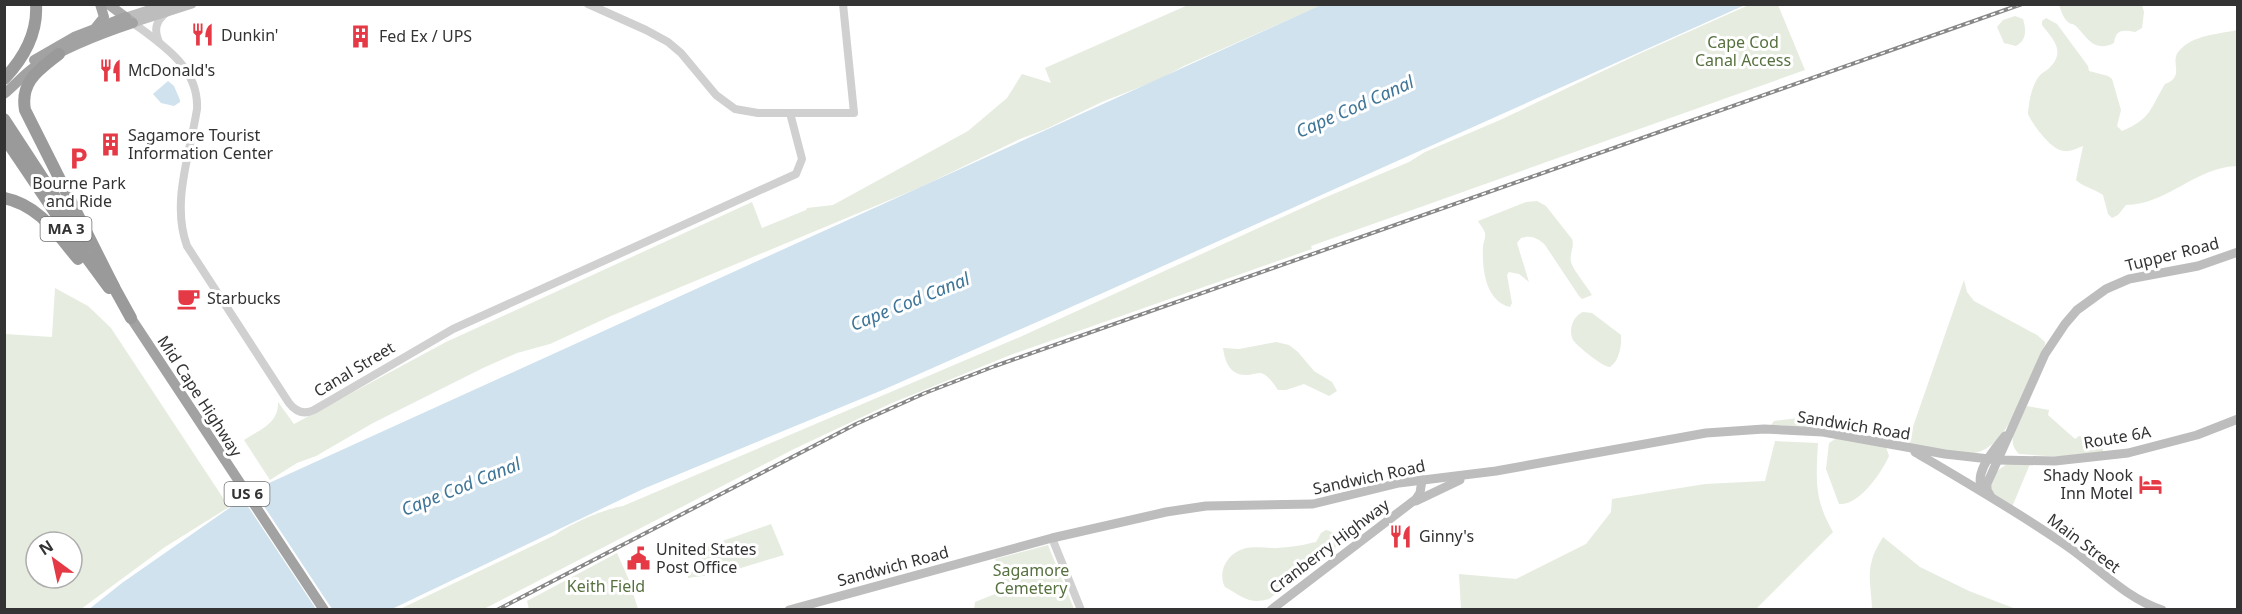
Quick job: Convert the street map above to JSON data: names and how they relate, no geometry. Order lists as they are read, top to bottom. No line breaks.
{"streets":{"highway":["MA 3","Mid Cape Highway","US 6"],"main road":["Tupper Road","Sandwich Road","Route 6A","Main Street","Cranberry Highway"],"street":["Canal Street"]},"crossings":[["MA 3","Mid Cape Highway"],["MA 3","US 6"],["Tupper Road","Sandwich Road"],["Tupper Road","Route 6A"],["Mid Cape Highway","US 6"],["Sandwich Road","Route 6A"],["Sandwich Road","Main Street"],["Sandwich Road","Cranberry Highway"]],"water":["Cape Cod Canal"],"parks":["Cape Cod Canal Access","Sagamore Cemetery","Keith Field"],"places":{"restaurant":["Dunkin'","McDonald's","Ginny's"],"building":["Fed Ex / UPS","Sagamore Tourist Information Center"],"parking":["Bourne Park and Ride"],"cafe":["Starbucks"],"hotel":["Shady Nook Inn Motel"],"public building":["United States Post Office"]},"north":"top left"}
